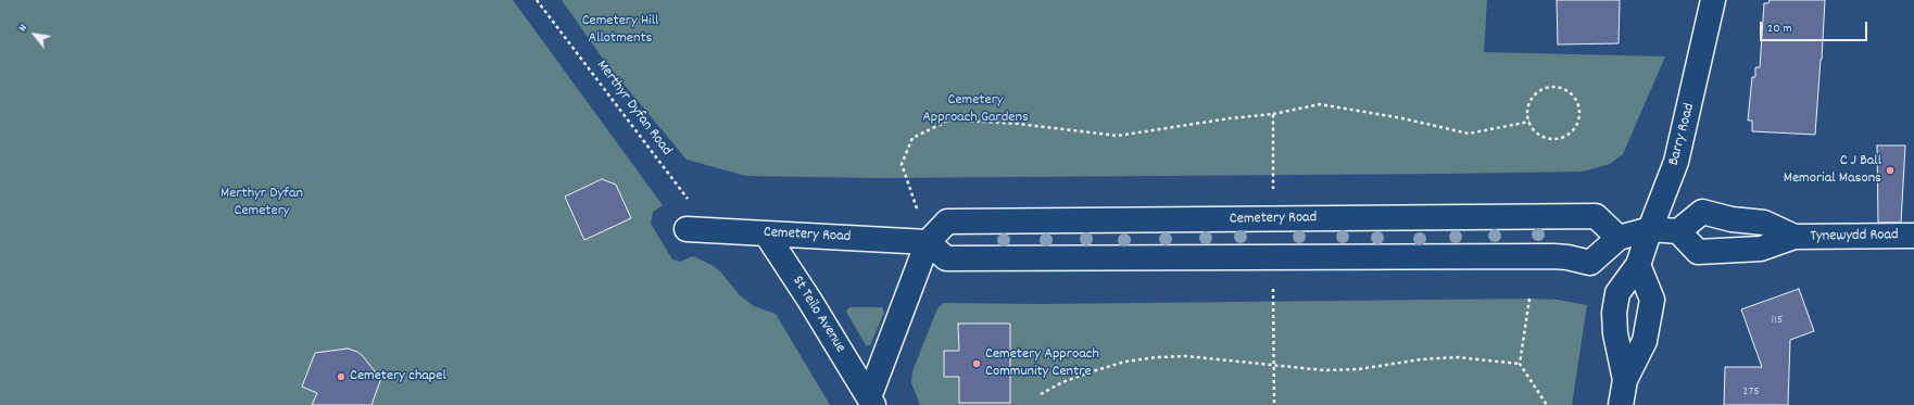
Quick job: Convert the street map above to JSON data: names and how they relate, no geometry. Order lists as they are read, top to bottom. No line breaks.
{"streets":{"street":["Barry Road","Cemetery Road","Tynewydd Road","St Teilo Avenue"],"path":["Merthyr Dyfan Road"]},"crossings":[["Merthyr Dyfan Road","Cemetery Road"],["Cemetery Road","St Teilo Avenue"]],"parks":["Cemetery Hill Allotments","Cemetery Approach Gardens","Merthyr Dyfan Cemetery"],"places":["C J Ball Memorial Masons","Cemetery Approach Community Centre","Cemetery chapel"],"house_numbers":["115","275"],"scale_bar":"20 m","north":"top left"}
